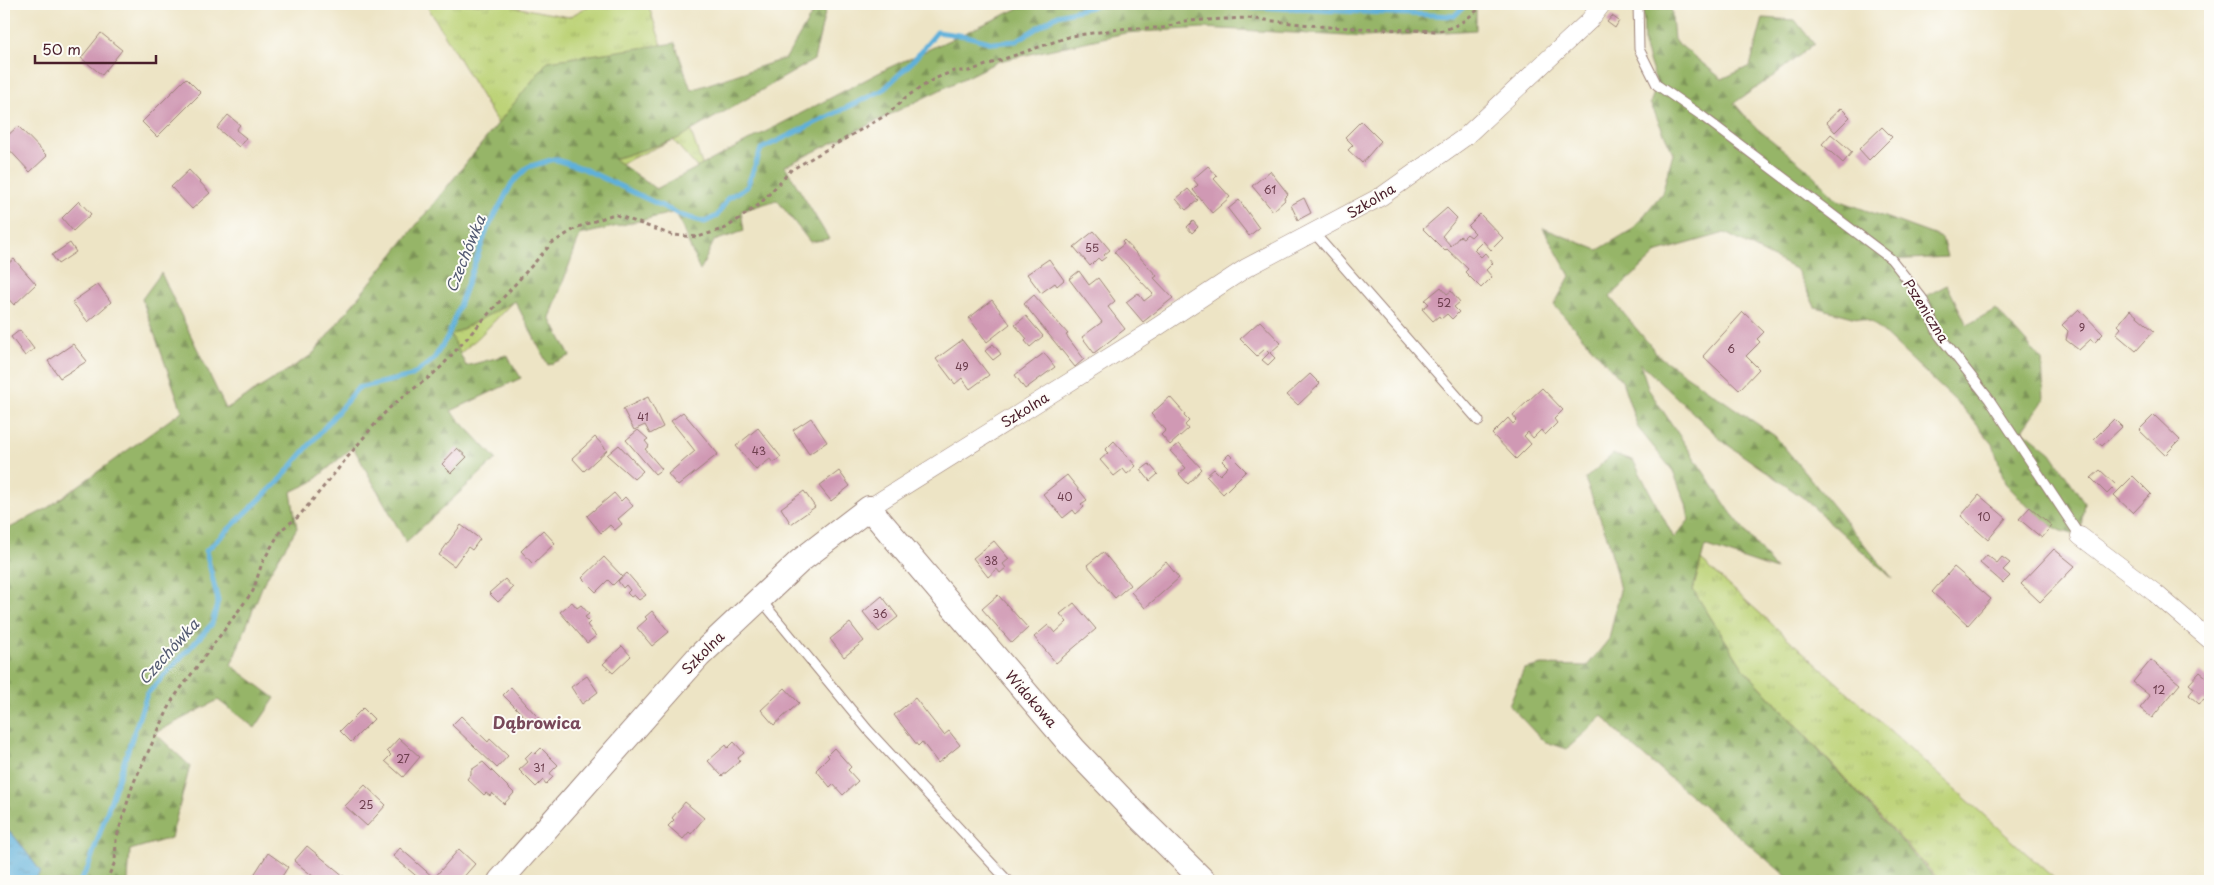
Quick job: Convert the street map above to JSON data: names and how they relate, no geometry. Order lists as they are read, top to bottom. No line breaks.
{"streets":{"street":["Szkolna","Pszeniczna","Widokowa"]},"crossings":[["Szkolna","Widokowa"]],"districts":["Dąbrowica"],"water":["Czechówka"],"house_numbers":["61","55","52","9","6","49","41","43","40","10","38","36","12","27","31","25"],"scale_bar":"50 m"}
